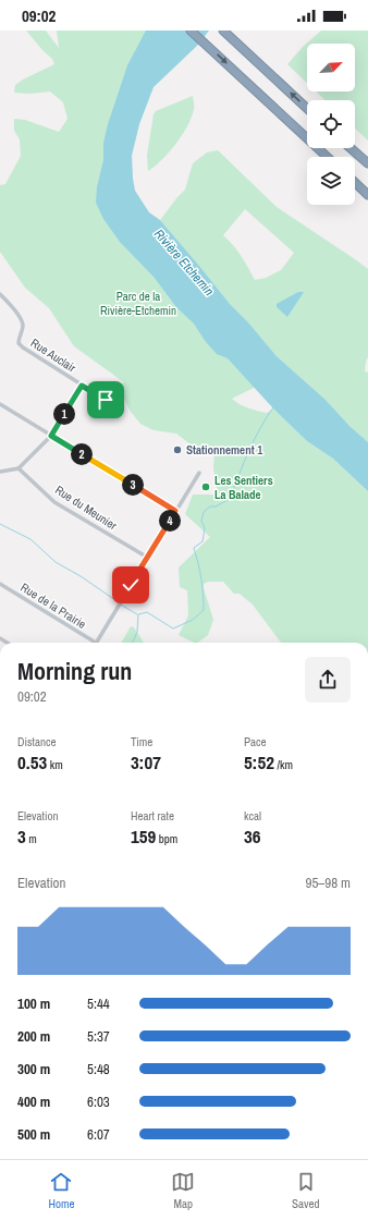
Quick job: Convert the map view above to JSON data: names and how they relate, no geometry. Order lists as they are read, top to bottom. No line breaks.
{"streets":{"street":["Rue Auclair","Rue du Meunier","Rue de la Prairie"]},"water":["Rivière Etchemin"],"parks":["Parc de la Rivière-Etchemin"],"places":["Stationnement 1","Les Sentiers La Balade"],"north":"top right","page":{"status":"09:02","pins":["1","2","3","4"],"heading":["Morning run","09:02"],"stats":[["Distance","0.53 km"],["Time","3:07"],["Pace","5:52 /km"],["Elevation","3 m"],["Heart rate","159 bpm"],["kcal","36"]],"chart":["Elevation","95–98 m"],"list":[{"name":"100 m","note":"5:44"},{"name":"200 m","note":"5:37"},{"name":"300 m","note":"5:48"},{"name":"400 m","note":"6:03"},{"name":"500 m","note":"6:07"}],"tabs":["Home","Map","Saved"]}}
